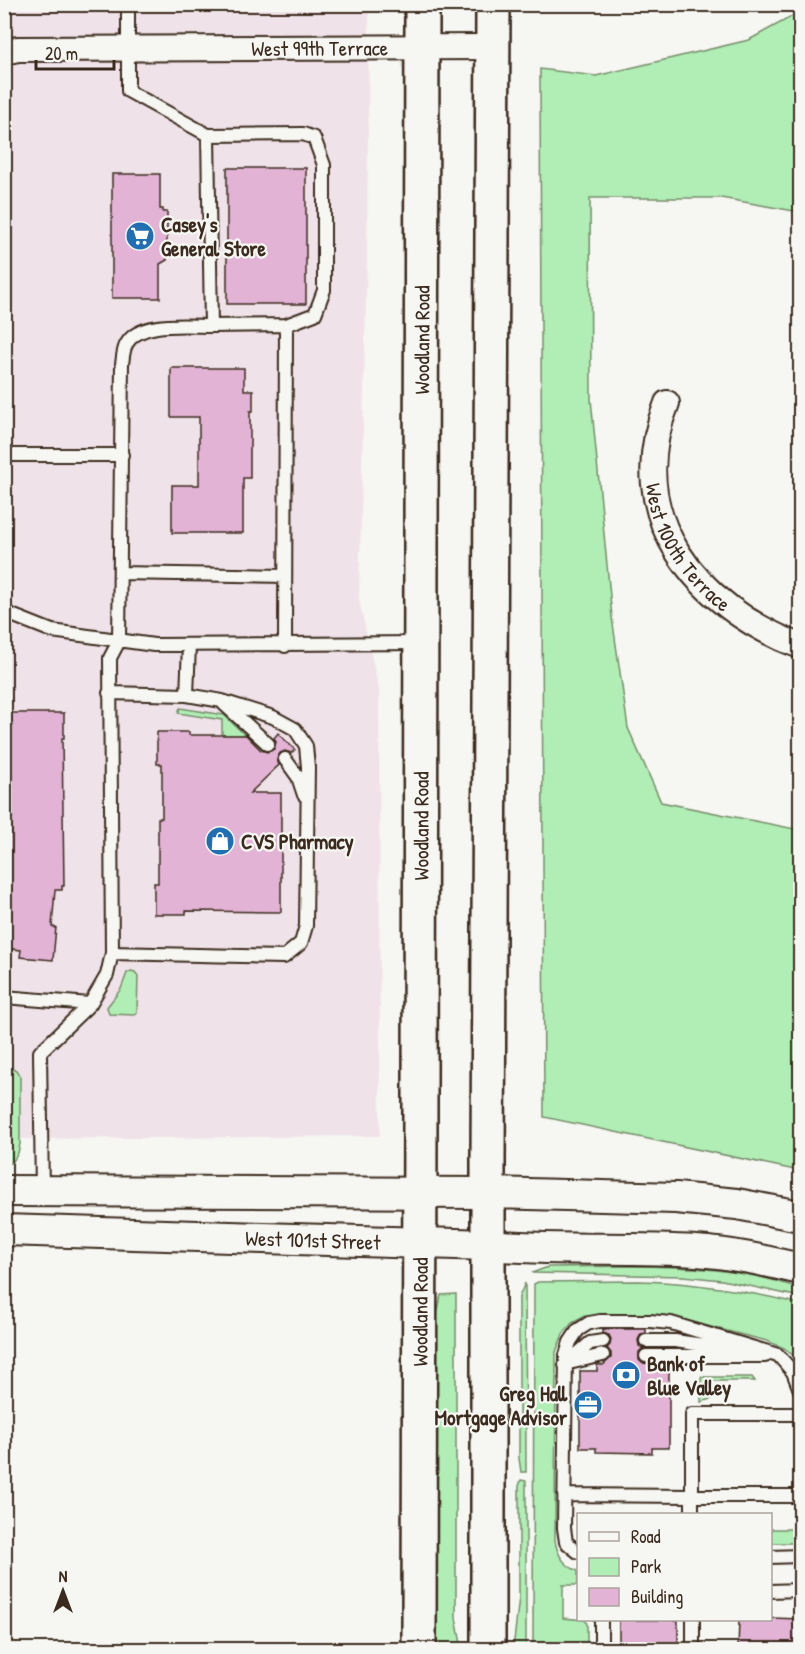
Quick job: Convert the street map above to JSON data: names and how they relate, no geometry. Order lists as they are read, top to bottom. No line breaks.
{"streets":{"main road":["Woodland Road"],"street":["West 99th Terrace","West 100th Terrace","West 101st Street"]},"crossings":[["West 99th Terrace","Woodland Road"],["Woodland Road","West 101st Street"]],"places":{"supermarket":["Casey's General Store"],"shop":["CVS Pharmacy"],"bank":["Bank of Blue Valley"],"office":["Greg Hall Mortgage Advisor"]},"legend":["Road","Park","Building"],"scale_bar":"20 m","north":"top"}
